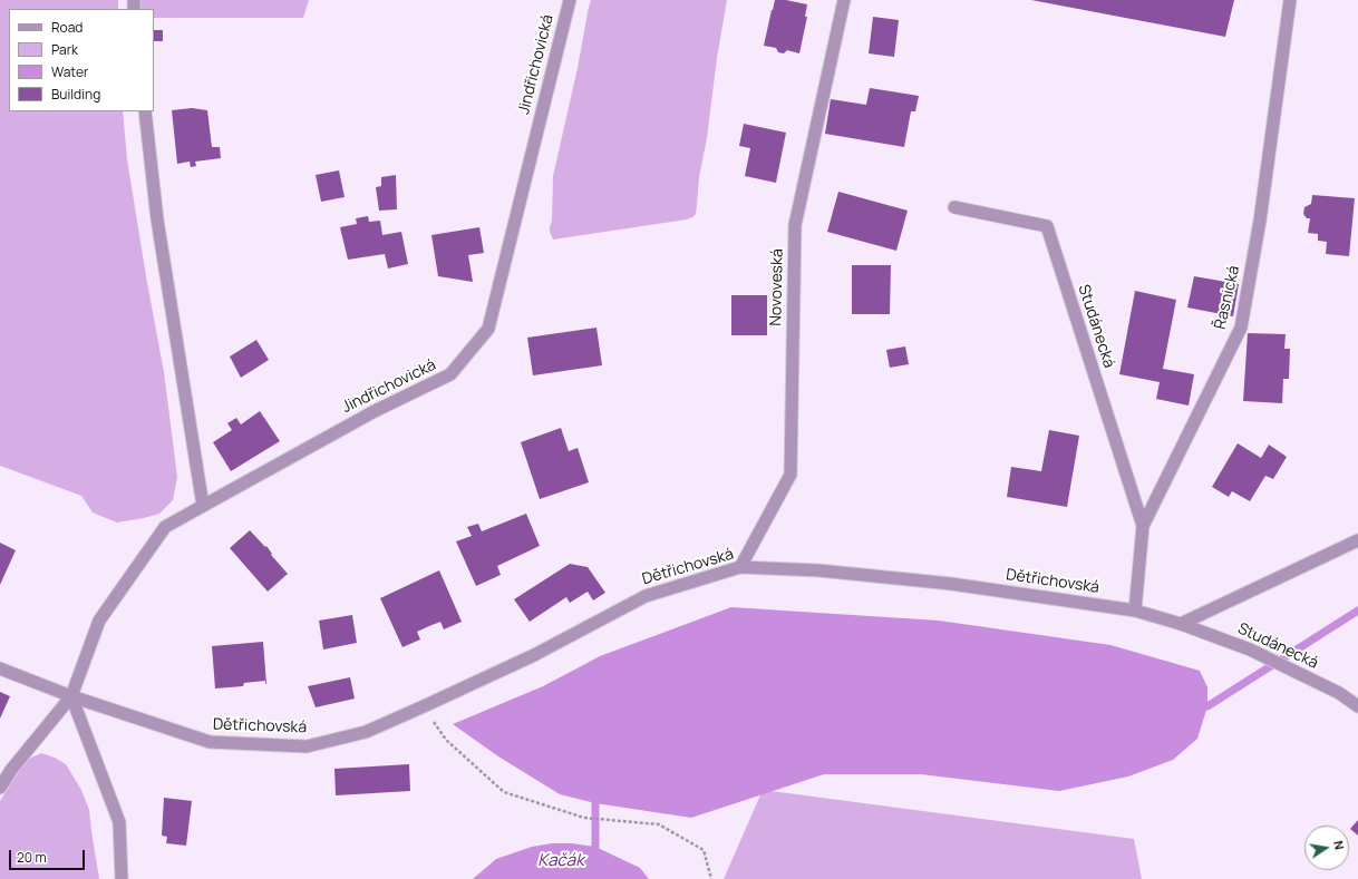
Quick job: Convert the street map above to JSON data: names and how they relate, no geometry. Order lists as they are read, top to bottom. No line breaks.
{"streets":{"street":["Jindřichovická","Novoveská","Řasnická","Studánecká","Dětřichovská"]},"crossings":[["Jindřichovická","Dětřichovská"],["Novoveská","Dětřichovská"],["Řasnická","Studánecká"],["Řasnická","Dětřichovská"],["Studánecká","Dětřichovská"]],"water":["Kačák"],"legend":["Road","Park","Water","Building"],"scale_bar":"20 m","north":"right"}
